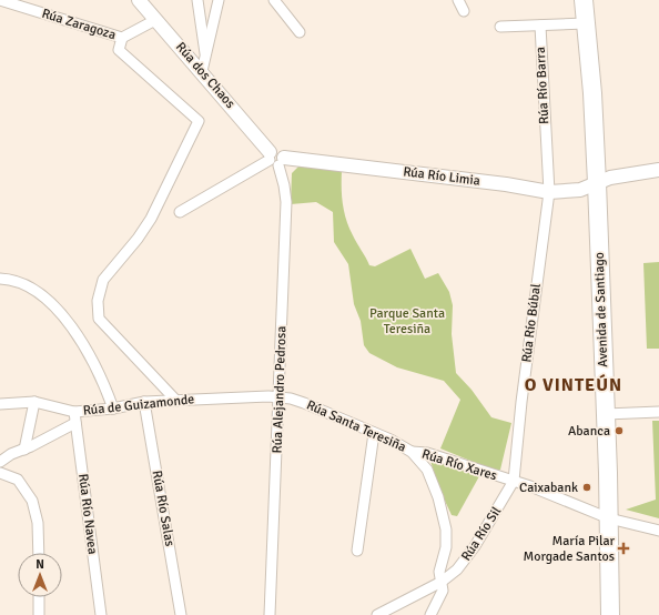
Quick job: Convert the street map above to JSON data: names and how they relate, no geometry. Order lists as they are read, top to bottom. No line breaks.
{"streets":{"highway":["Avenida de Santiago"],"street":["Rúa Zaragoza","Rúa dos Chaos","Rúa Río Barra","Rúa Río Limia","Rúa Río Búbal","Rúa Alejandro Pedrosa","Rúa de Guizamonde","Rúa Santa Teresiña","Rúa Río Xares","Rúa Río Salas","Rúa Río Navea","Rúa Río Sil"]},"crossings":[["Rúa Zaragoza","Rúa dos Chaos"],["Rúa Río Barra","Rúa Río Limia"],["Rúa Río Barra","Rúa Río Búbal"],["Rúa Río Limia","Avenida de Santiago"],["Rúa Río Limia","Rúa Río Búbal"],["Rúa Río Limia","Rúa Alejandro Pedrosa"],["Avenida de Santiago","Rúa Río Xares"],["Rúa Río Búbal","Rúa Río Xares"],["Rúa Río Búbal","Rúa Río Sil"],["Rúa Alejandro Pedrosa","Rúa de Guizamonde"],["Rúa Alejandro Pedrosa","Rúa Santa Teresiña"],["Rúa de Guizamonde","Rúa Santa Teresiña"],["Rúa de Guizamonde","Rúa Río Salas"],["Rúa de Guizamonde","Rúa Río Navea"],["Rúa Santa Teresiña","Rúa Río Xares"],["Rúa Río Xares","Rúa Río Sil"]],"districts":["O VINTEÚN"],"parks":["Parque Santa Teresiña"],"places":{"other":["Abanca","Caixabank"],"health":["María Pilar Morgade Santos"]},"north":"top"}
